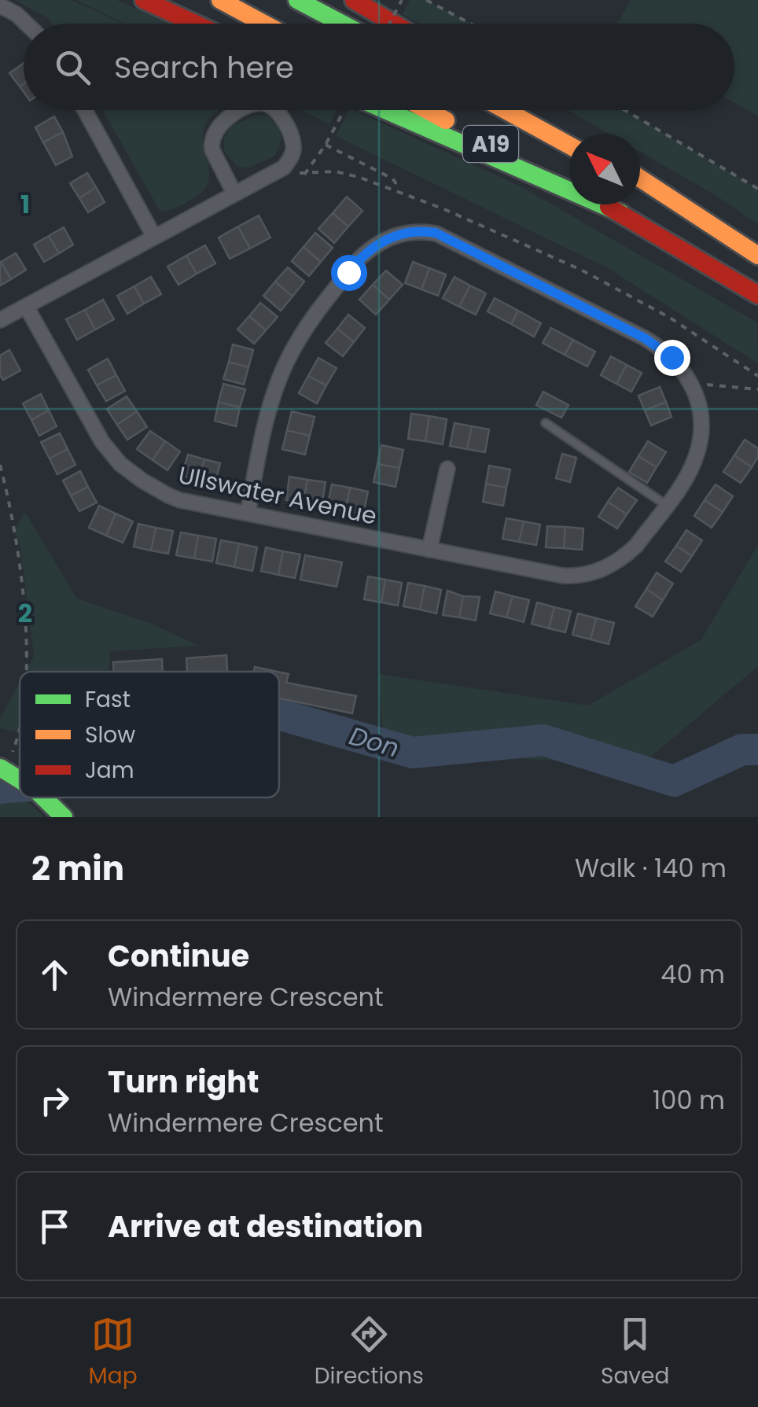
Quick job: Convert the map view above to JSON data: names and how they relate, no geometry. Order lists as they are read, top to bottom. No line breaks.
{"streets":{"main road":["A19"],"street":["Ullswater Avenue"]},"water":["Don"],"legend":["Fast","Slow","Jam"],"north":"top left","page":{"search":"Search here","heading":["2 min","Walk · 140 m"],"list":[["Continue","Windermere Crescent","40 m"],["Turn right","Windermere Crescent","100 m"],"Arrive at destination"],"nav":["Map","Directions","Saved"]},"grid":{"rows":["1","2"]}}
